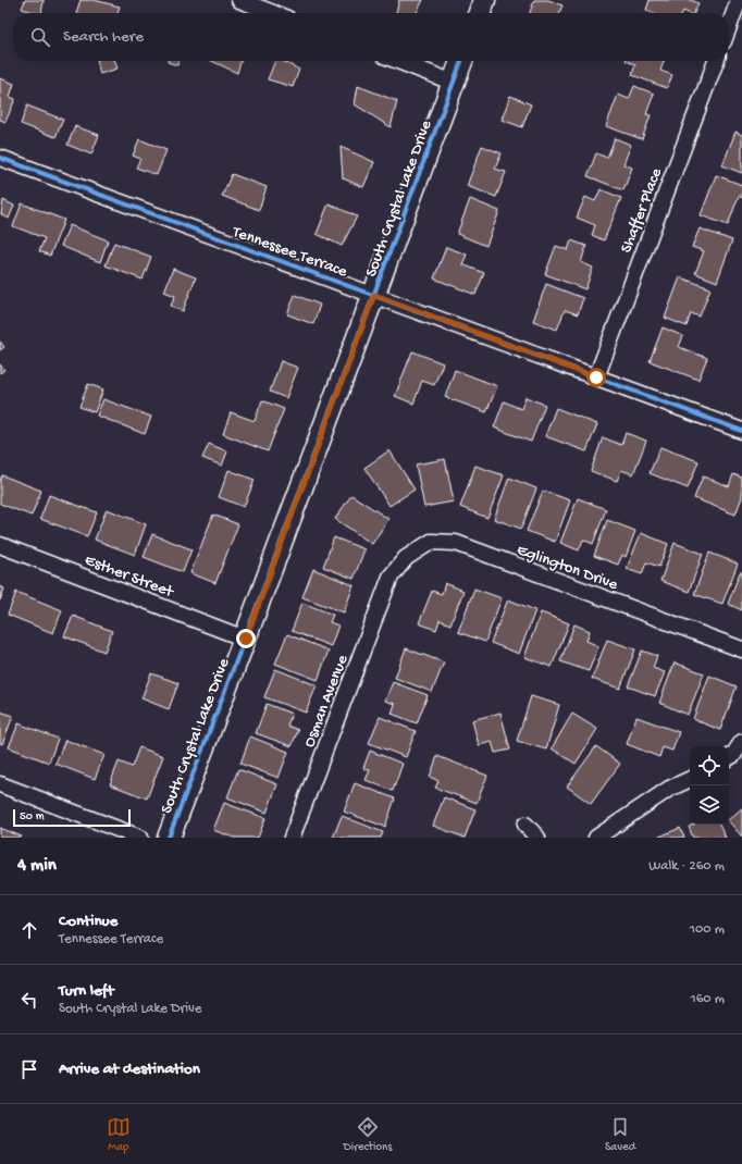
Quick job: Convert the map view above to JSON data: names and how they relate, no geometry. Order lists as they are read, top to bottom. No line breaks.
{"streets":{"street":["South Crystal Lake Drive","Shaffer Place","Tennessee Terrace","Eglington Drive","Esther Street","Osman Avenue"]},"crossings":[["South Crystal Lake Drive","Tennessee Terrace"],["South Crystal Lake Drive","Esther Street"],["Shaffer Place","Tennessee Terrace"],["Eglington Drive","Osman Avenue"]],"scale_bar":"50 m","page":{"search":"Search here","scale":"50 m","heading":["4 min","Walk · 260 m"],"list":[["Continue","Tennessee Terrace","100 m"],["Turn left","South Crystal Lake Drive","160 m"],"Arrive at destination"],"nav":["Map","Directions","Saved"]}}
